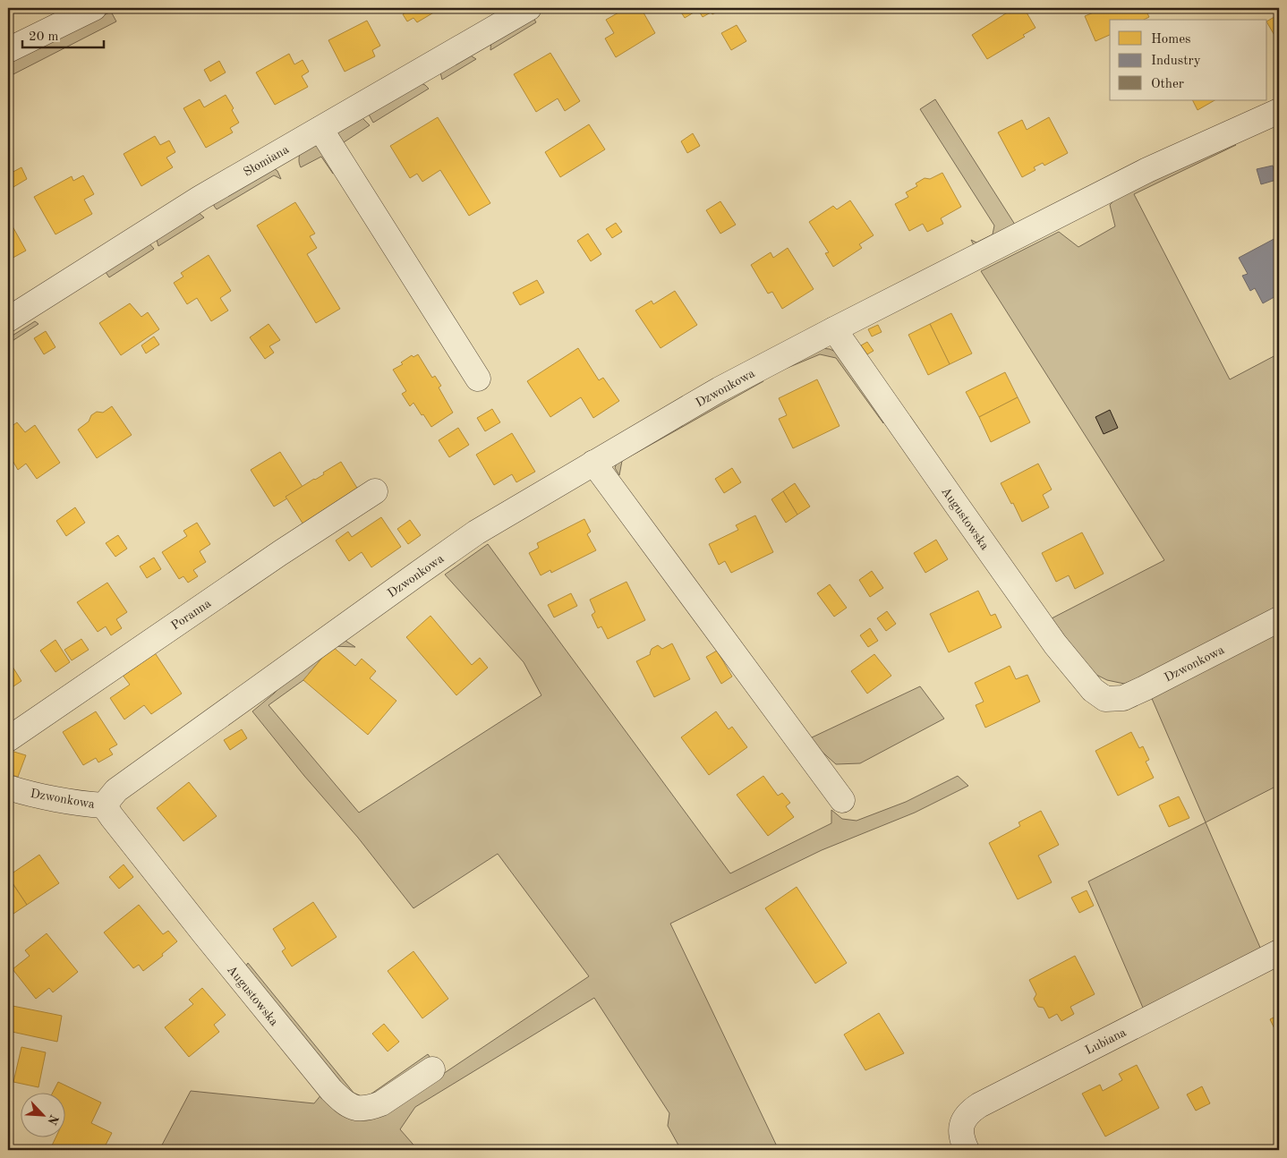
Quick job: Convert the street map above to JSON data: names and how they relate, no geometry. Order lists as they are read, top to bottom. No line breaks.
{"streets":{"street":["Słomiana","Dzwonkowa","Augustowska","Poranna","Lubiana"]},"crossings":[["Dzwonkowa","Augustowska"]],"legend":["Homes","Industry","Other"],"scale_bar":"20 m","north":"bottom right"}
